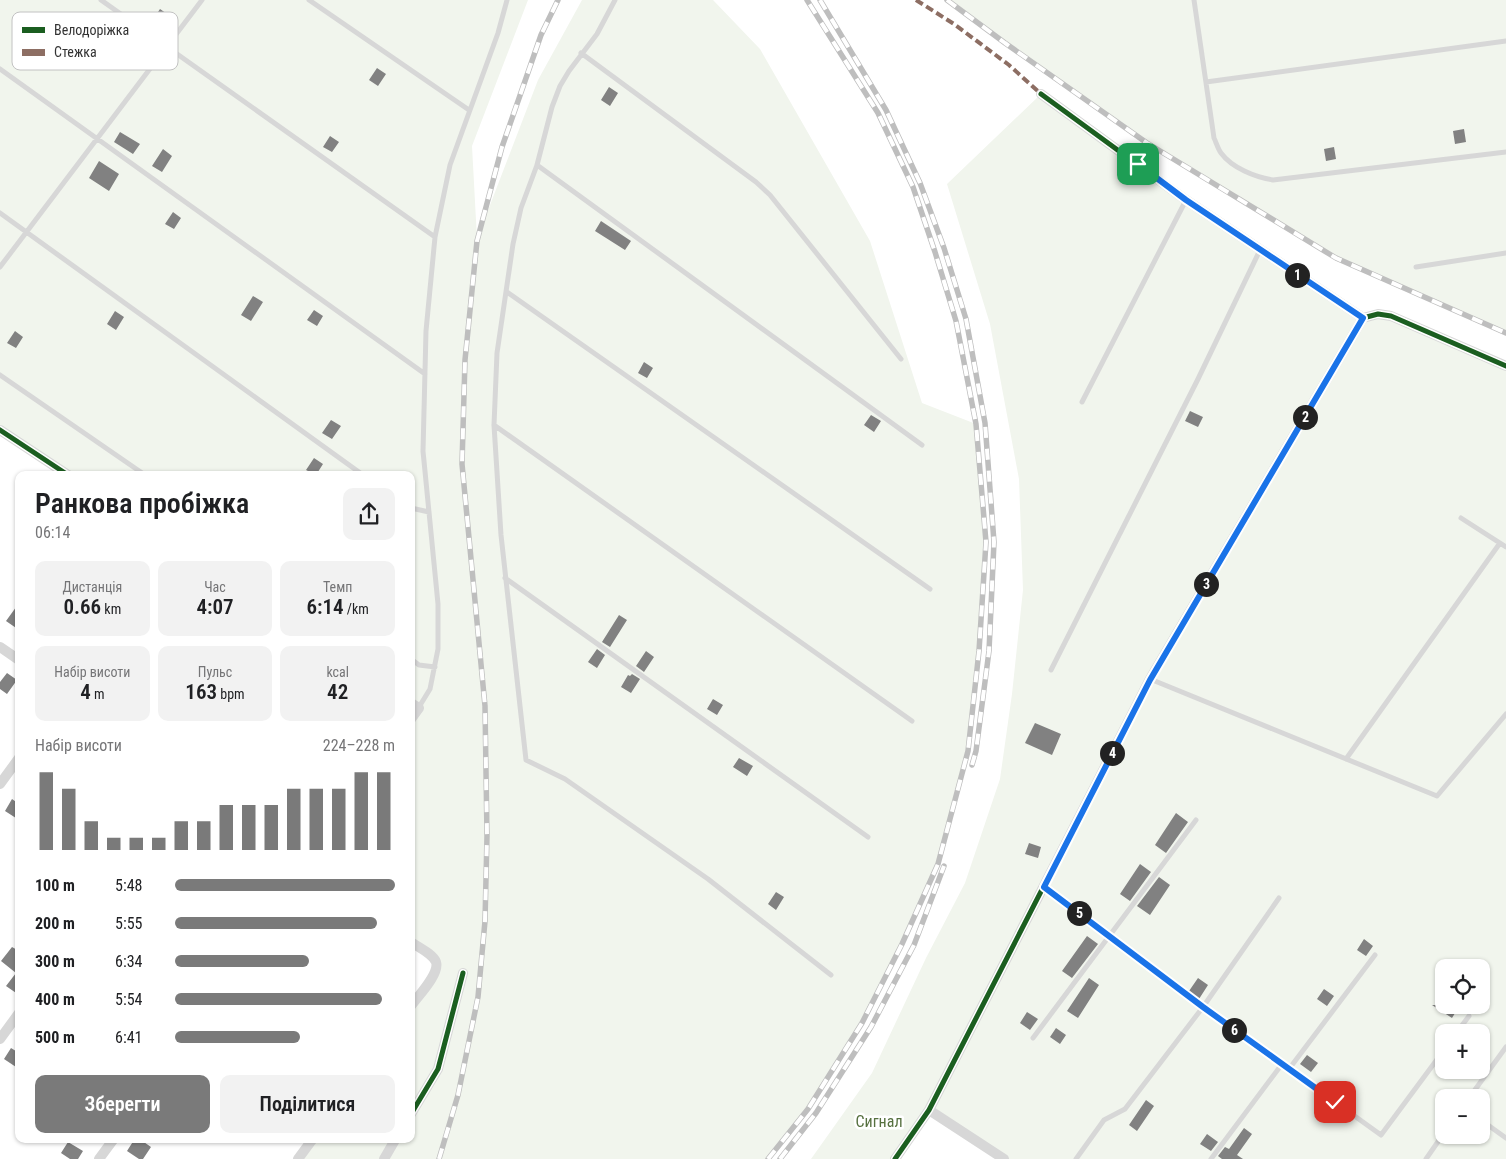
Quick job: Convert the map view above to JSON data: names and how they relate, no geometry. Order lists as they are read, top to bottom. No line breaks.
{"parks":["Сигнал"],"legend":["Велодоріжка","Стежка"],"page":{"pins":["1","2","3","4","5","6"],"heading":["Ранкова пробіжка","06:14"],"stats":[["Дистанція","0.66 km"],["Час","4:07"],["Темп","6:14 /km"],["Набір висоти","4 m"],["Пульс","163 bpm"],["kcal","42"]],"chart":["Набір висоти","224–228 m"],"list":[{"name":"100 m","note":"5:48"},{"name":"200 m","note":"5:55"},{"name":"300 m","note":"6:34"},{"name":"400 m","note":"5:54"},{"name":"500 m","note":"6:41"}],"map_buttons":["+","−"],"buttons":["Зберегти","Поділитися"]}}
